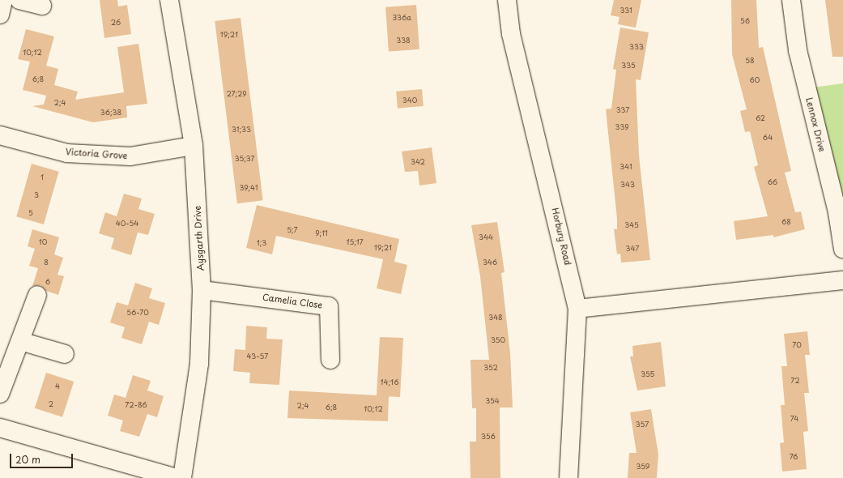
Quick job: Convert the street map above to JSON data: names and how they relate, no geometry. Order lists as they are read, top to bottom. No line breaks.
{"streets":{"main road":["Lennox Drive","Victoria Grove","Horbury Road","Aysgarth Drive","Camelia Close"]},"crossings":[["Victoria Grove","Aysgarth Drive"],["Aysgarth Drive","Camelia Close"]],"house_numbers":["331","336a","56","26","19;21","338","333","10;12","58","335","6;8","60","27;29","340","2;4","337","36;38","62","339","31;33","64","35;37","342","341","1","66","343","39;41","3","5","68","40-54","345","5;7","9;11","344","10","15;17","1;3","19;21","347","8","346","6","56-70","348","350","70","43-57","352","355","72","14;16","4","354","2","72-86","2;4","6;8","10;12","74","357","356","76","359"],"scale_bar":"20 m"}
